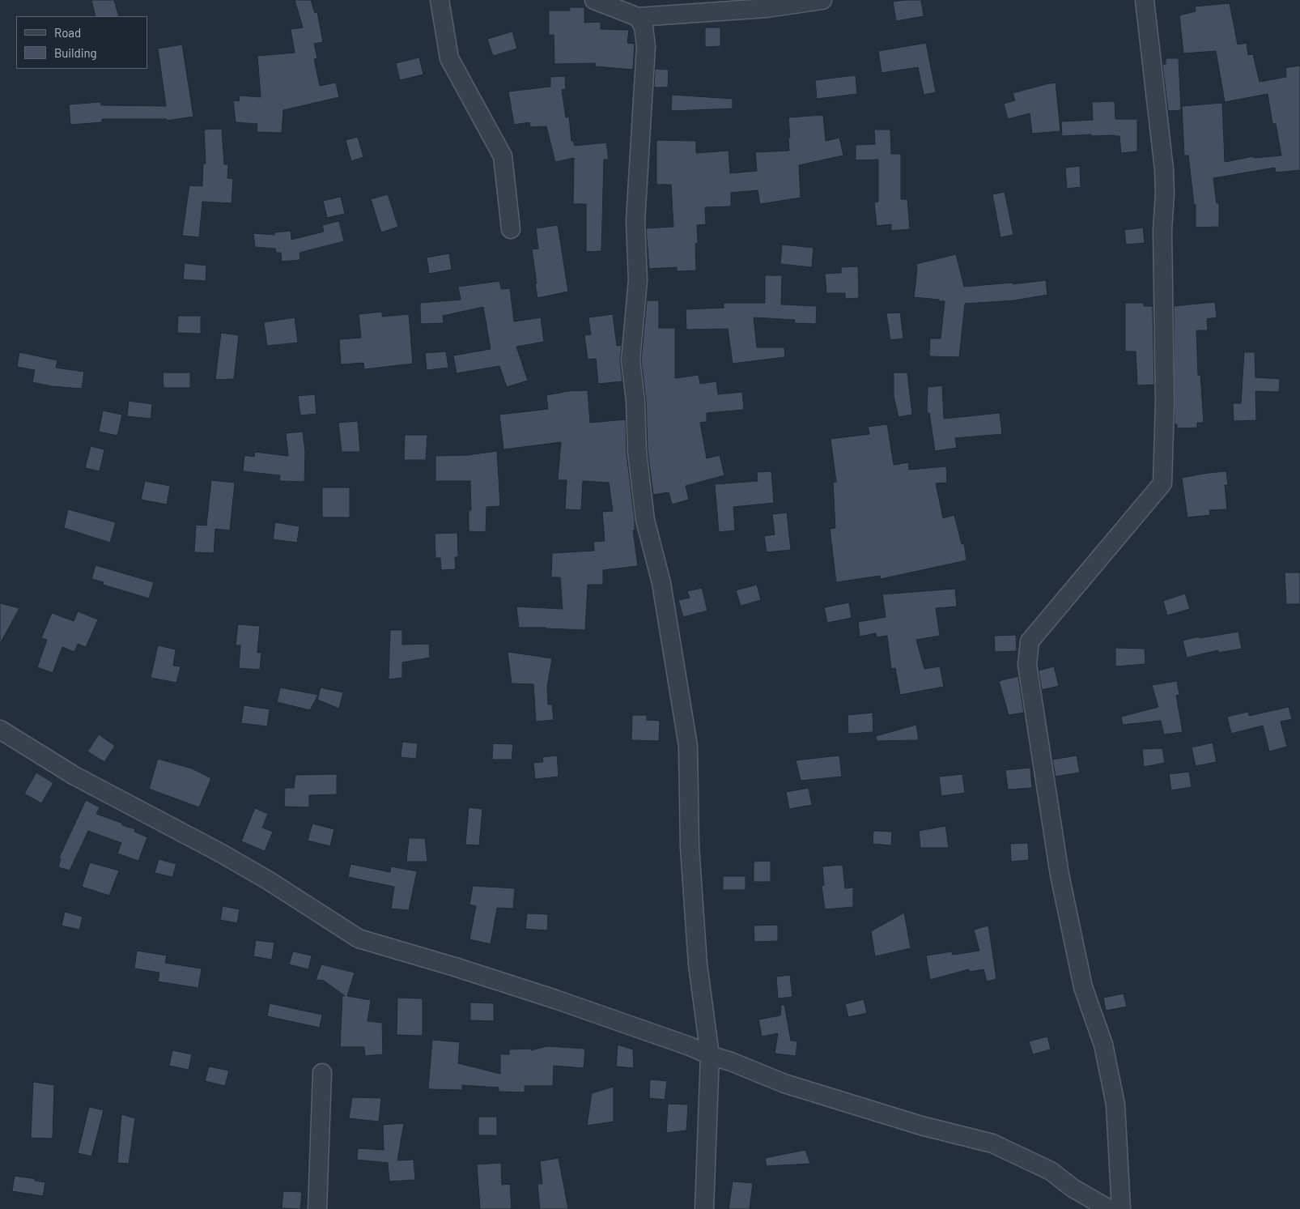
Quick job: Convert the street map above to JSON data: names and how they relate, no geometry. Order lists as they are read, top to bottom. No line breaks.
{"legend":["Road","Building"]}
